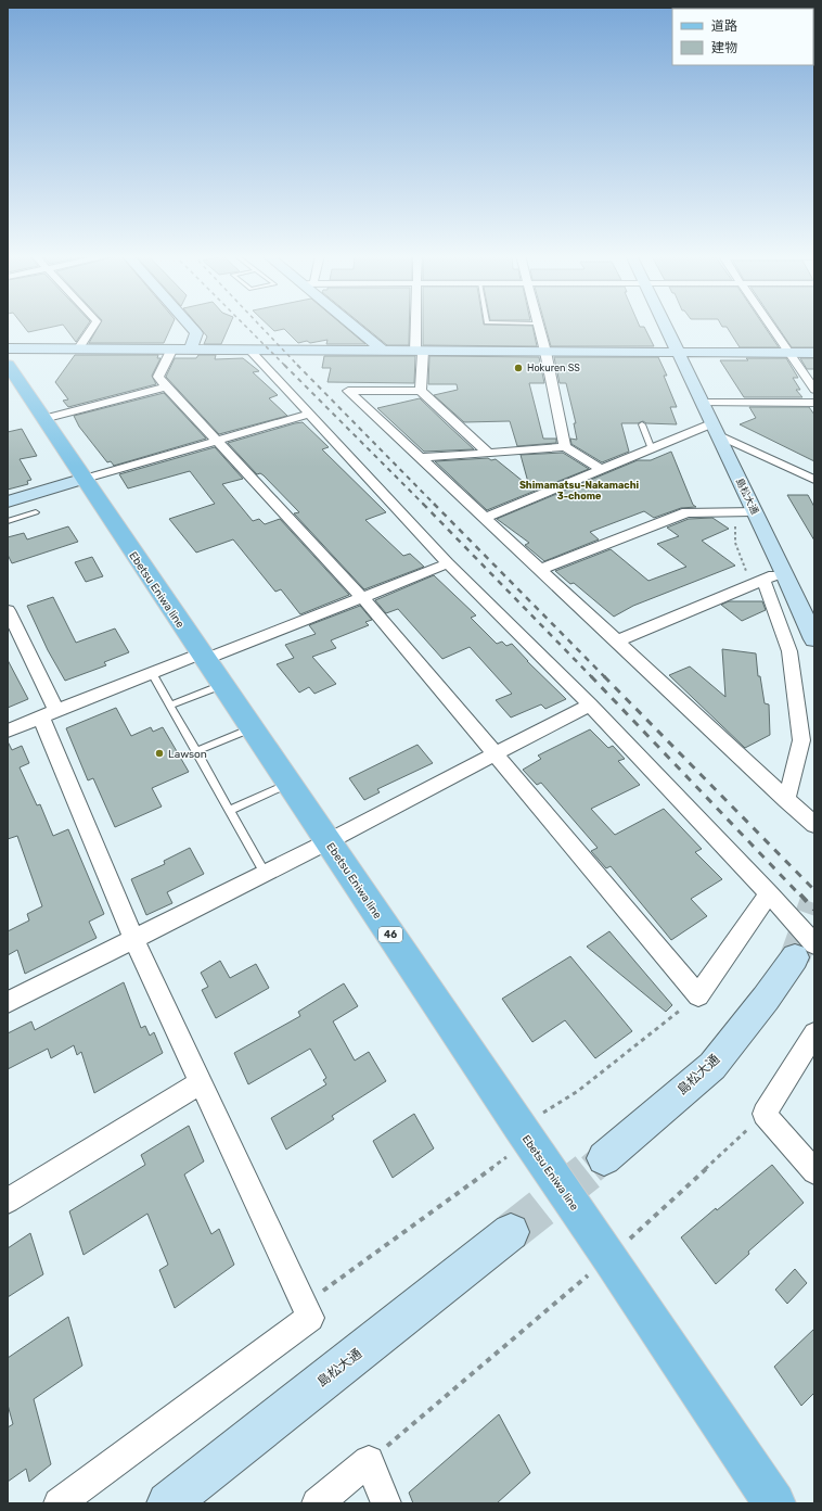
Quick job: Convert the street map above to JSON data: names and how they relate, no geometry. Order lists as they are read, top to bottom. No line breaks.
{"streets":{"main road":["島松大通","Ebetsu Eniwa line","46"]},"districts":["Shimamatsu-Nakamachi 3-chome"],"places":["Hokuren SS","Lawson"],"legend":["道路","建物"]}
